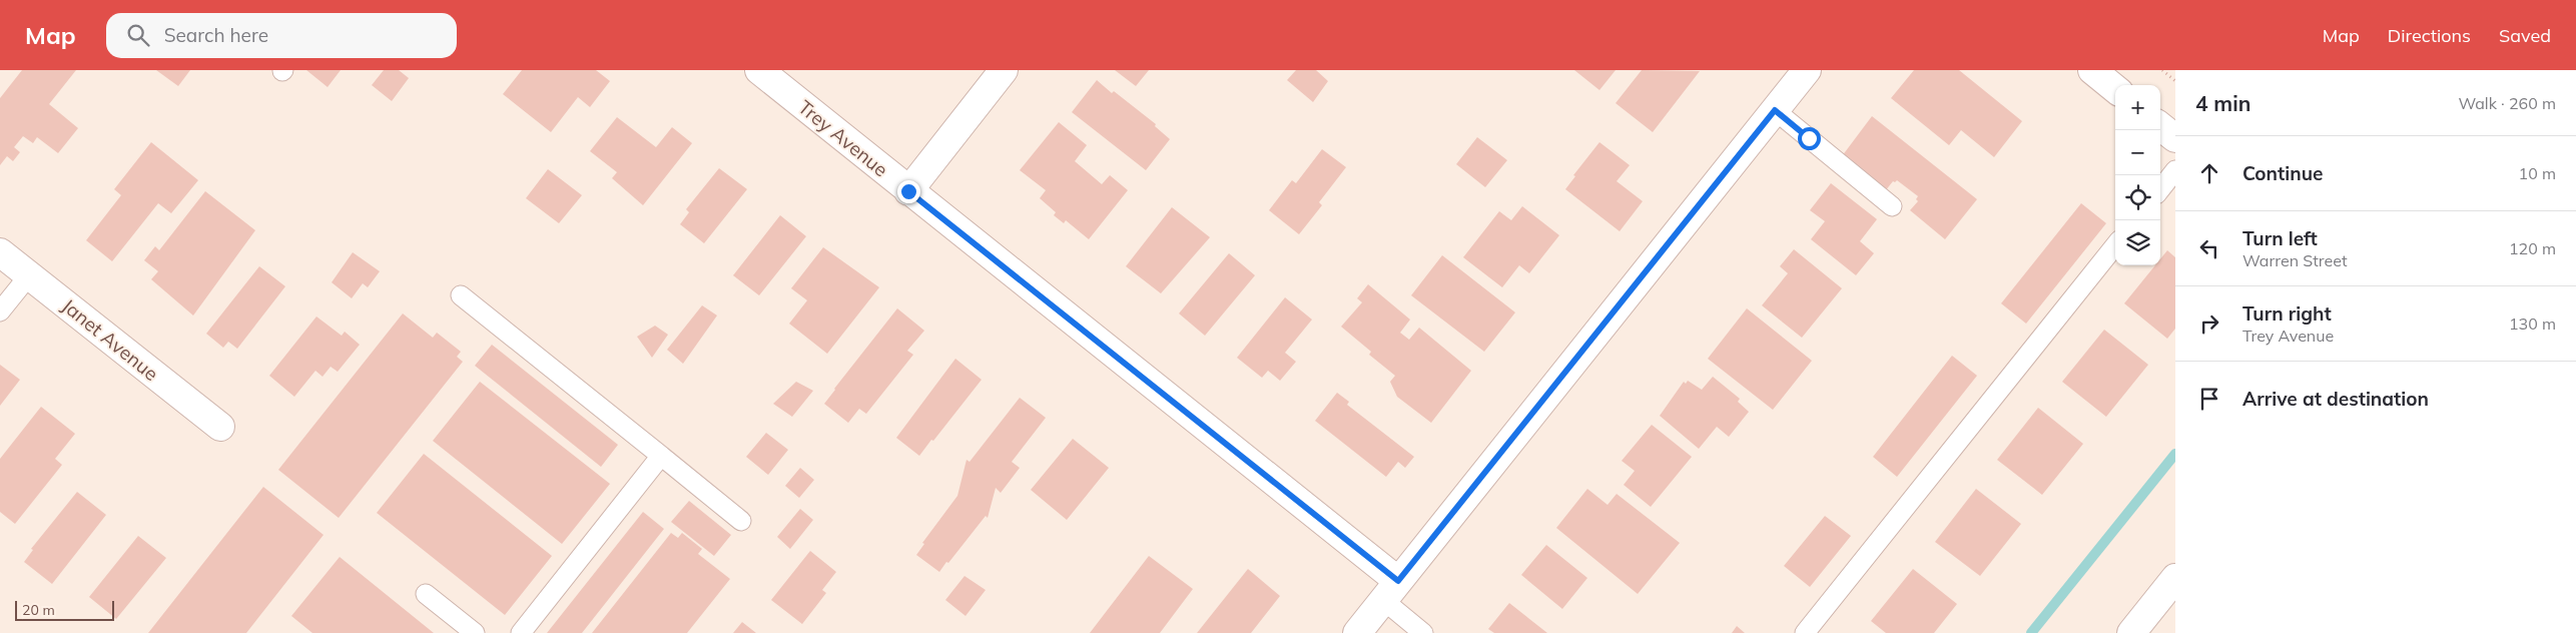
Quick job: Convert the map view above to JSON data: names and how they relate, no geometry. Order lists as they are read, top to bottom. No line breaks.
{"streets":{"street":["Trey Avenue","Janet Avenue"]},"scale_bar":"20 m","page":{"header":"Map","search":"Search here","nav":["Map","Directions","Saved"],"heading":["4 min","Walk · 260 m"],"map_buttons":["+","−"],"list":[["Continue","10 m"],["Turn left","Warren Street","120 m"],["Turn right","Trey Avenue","130 m"],"Arrive at destination"],"scale":"20 m"}}
